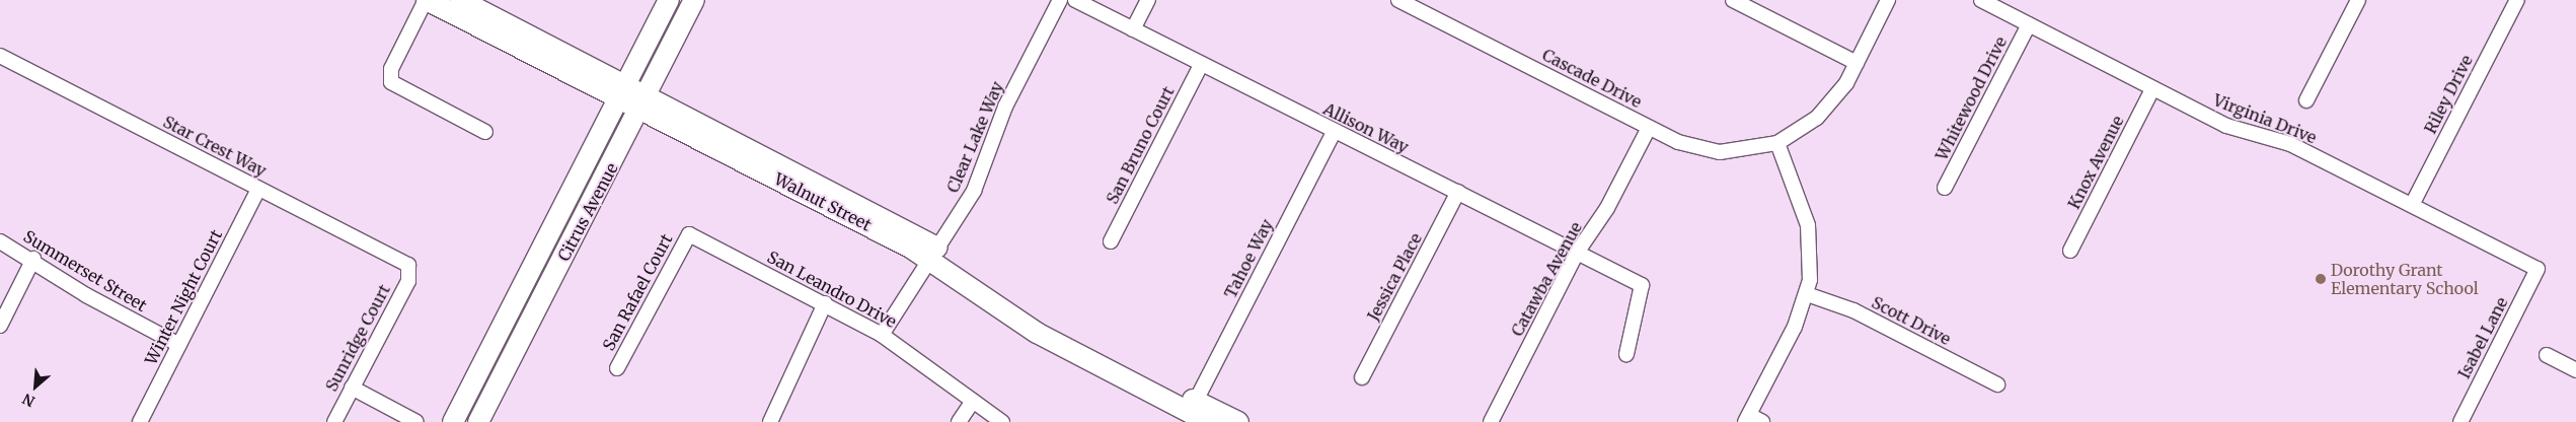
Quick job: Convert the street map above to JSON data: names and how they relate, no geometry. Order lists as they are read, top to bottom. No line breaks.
{"streets":{"street":["Cascade Drive","Riley Drive","Whitewood Drive","Virginia Drive","Allison Way","Clear Lake Way","San Bruno Court","Star Crest Way","Knox Avenue","Walnut Street","Citrus Avenue","Tahoe Way","Summerset Street","Jessica Place","Catawba Avenue","San Leandro Drive","San Rafael Court","Winter Night Court","Scott Drive","Sunridge Court","Isabel Lane"]},"crossings":[["Cascade Drive","Catawba Avenue"],["Riley Drive","Virginia Drive"],["Whitewood Drive","Virginia Drive"],["Virginia Drive","Knox Avenue"],["Virginia Drive","Isabel Lane"],["Allison Way","San Bruno Court"],["Allison Way","Tahoe Way"],["Allison Way","Jessica Place"],["Allison Way","Catawba Avenue"],["Clear Lake Way","Walnut Street"],["Clear Lake Way","San Leandro Drive"],["Star Crest Way","Winter Night Court"],["Star Crest Way","Sunridge Court"],["Walnut Street","Citrus Avenue"],["Walnut Street","Tahoe Way"],["Summerset Street","Winter Night Court"],["San Leandro Drive","San Rafael Court"]],"places":["Dorothy Grant Elementary School"],"north":"bottom left"}
